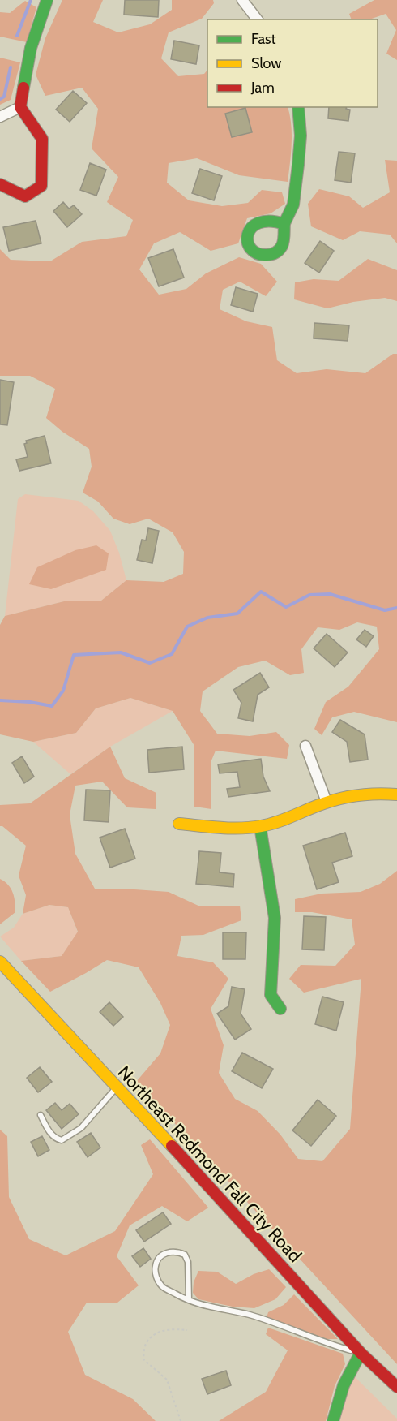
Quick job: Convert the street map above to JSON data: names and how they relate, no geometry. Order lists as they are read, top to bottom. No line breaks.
{"streets":{"street":["Northeast Redmond Fall City Road"]},"legend":["Fast","Slow","Jam"]}
